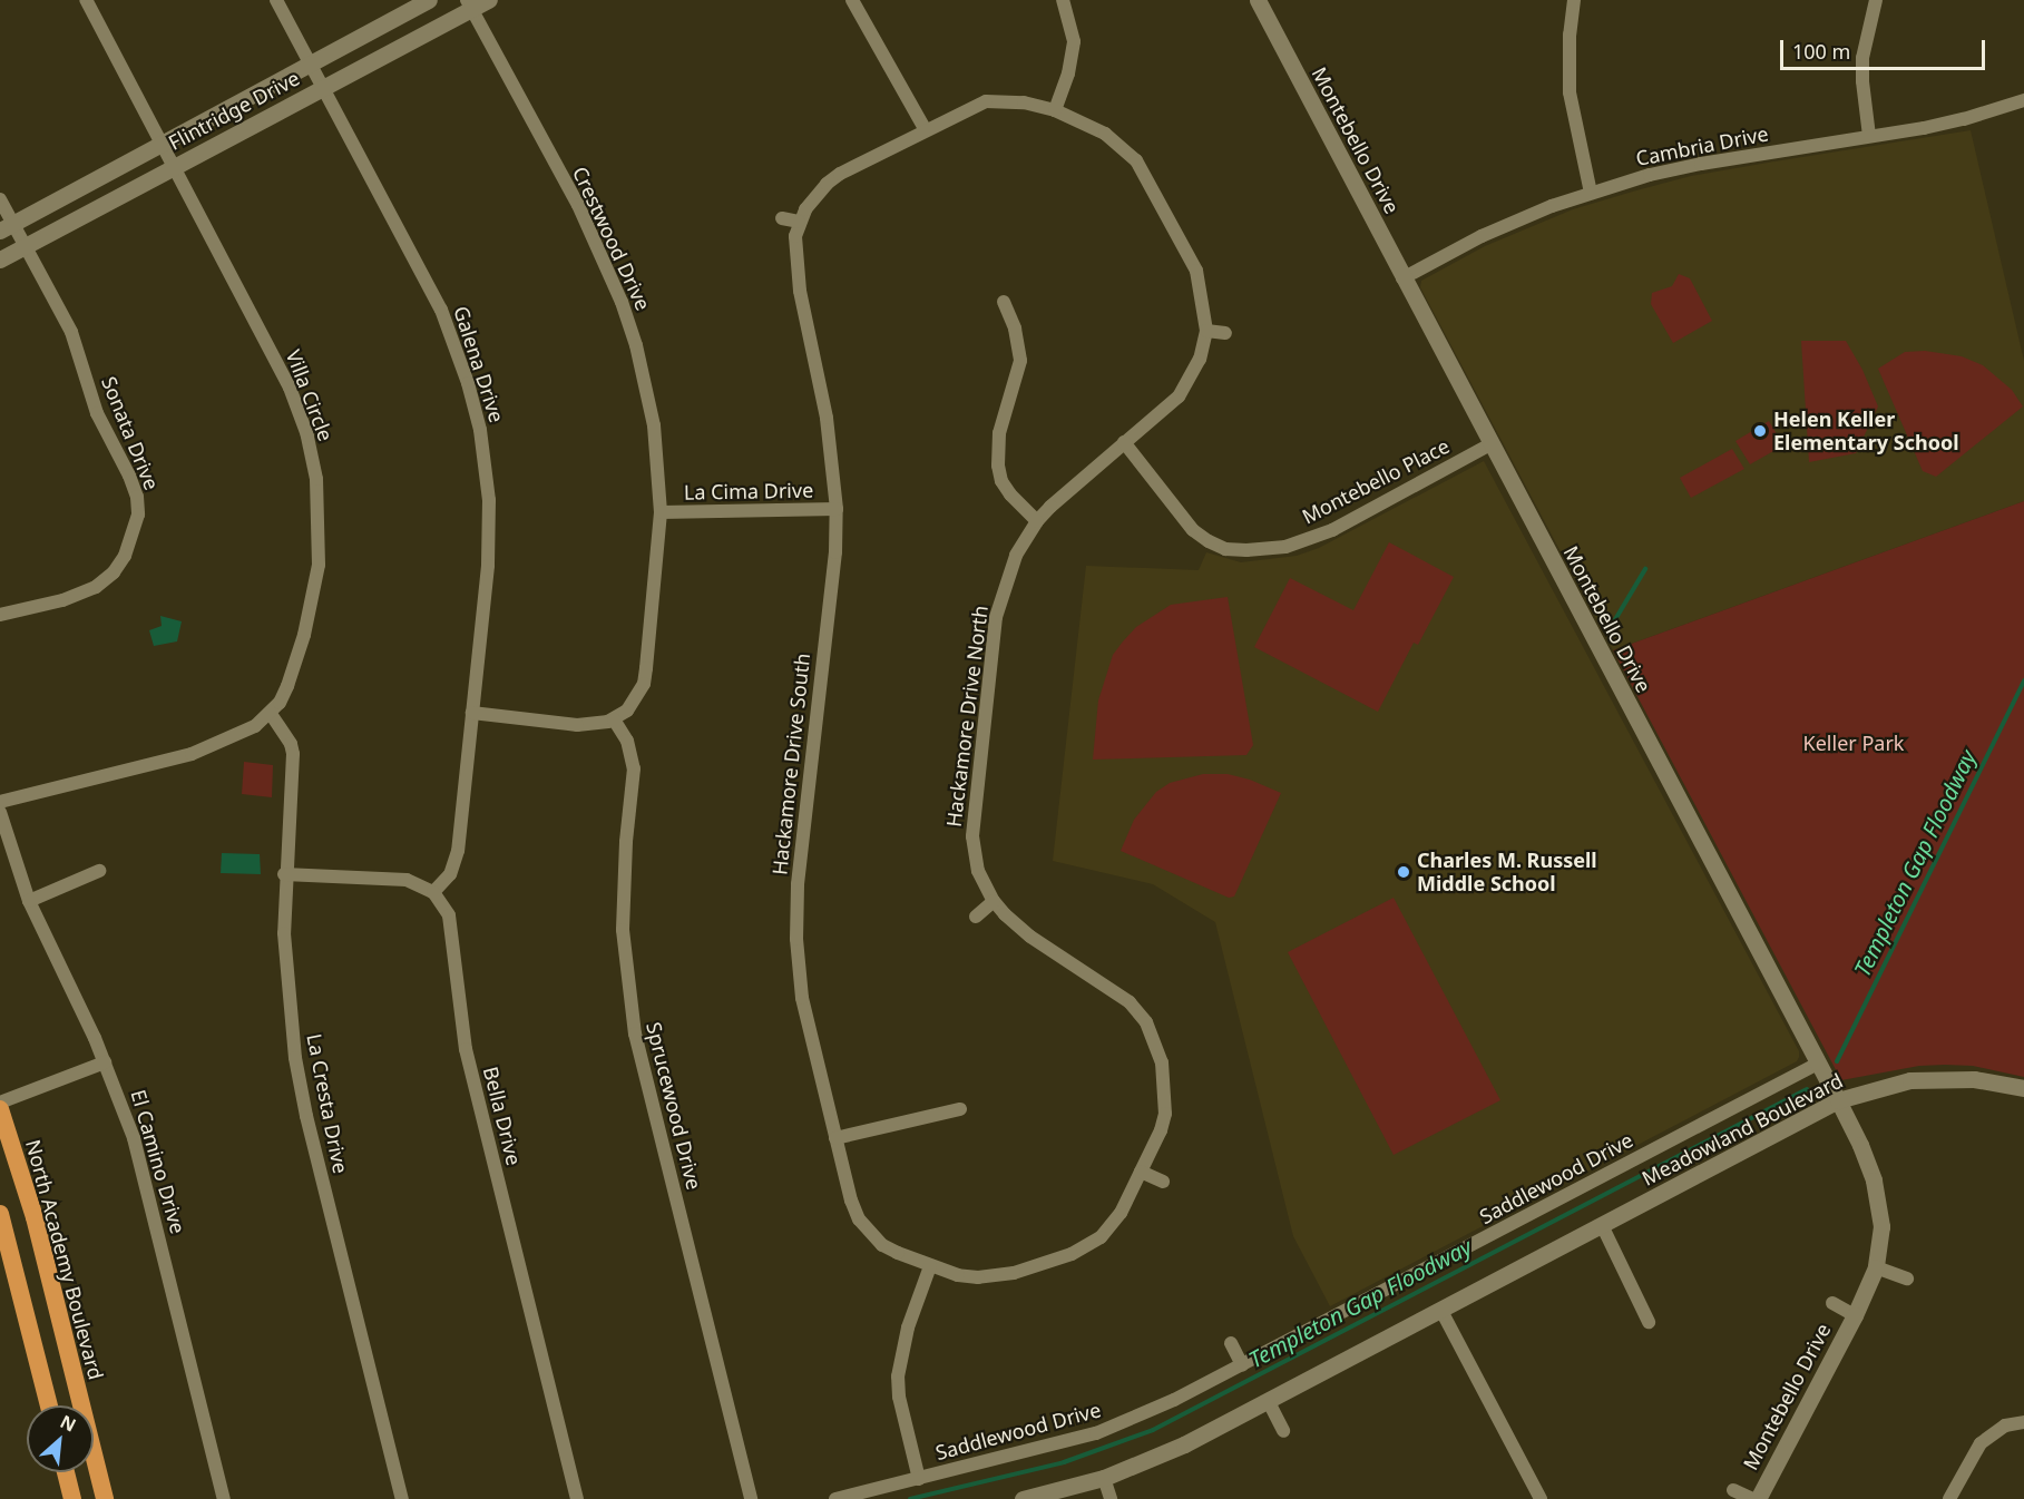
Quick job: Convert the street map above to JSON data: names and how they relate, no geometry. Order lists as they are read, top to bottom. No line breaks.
{"streets":{"highway":["North Academy Boulevard"],"street":["Flintridge Drive","Montebello Drive","Cambria Drive","Crestwood Drive","Galena Drive","Villa Circle","Sonata Drive","Montebello Place","La Cima Drive","Hackamore Drive North","Hackamore Drive South","La Cresta Drive","Sprucewood Drive","Bella Drive","Meadowland Boulevard","El Camino Drive","Saddlewood Drive"]},"crossings":[["Flintridge Drive","Crestwood Drive"],["Flintridge Drive","Galena Drive"],["Flintridge Drive","Villa Circle"],["Flintridge Drive","Sonata Drive"],["Montebello Drive","Cambria Drive"],["Montebello Drive","Montebello Place"],["Montebello Drive","Meadowland Boulevard"],["Montebello Drive","Saddlewood Drive"],["Crestwood Drive","La Cima Drive"],["Crestwood Drive","Sprucewood Drive"],["Galena Drive","Bella Drive"],["Villa Circle","La Cresta Drive"],["Montebello Place","Hackamore Drive North"],["La Cima Drive","Hackamore Drive South"],["Hackamore Drive North","Hackamore Drive South"]],"water":["Templeton Gap Floodway"],"parks":["Keller Park"],"places":["Helen Keller Elementary School","Charles M. Russell Middle School"],"scale_bar":"100 m","north":"top right"}
